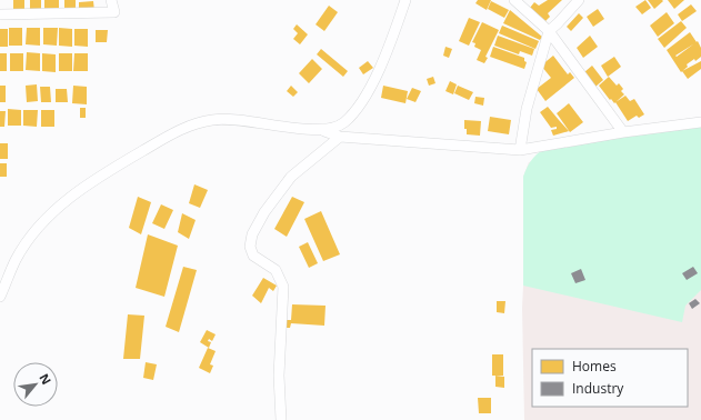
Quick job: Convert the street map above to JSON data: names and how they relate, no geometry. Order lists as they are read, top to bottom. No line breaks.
{"legend":["Homes","Industry"],"north":"top right"}
